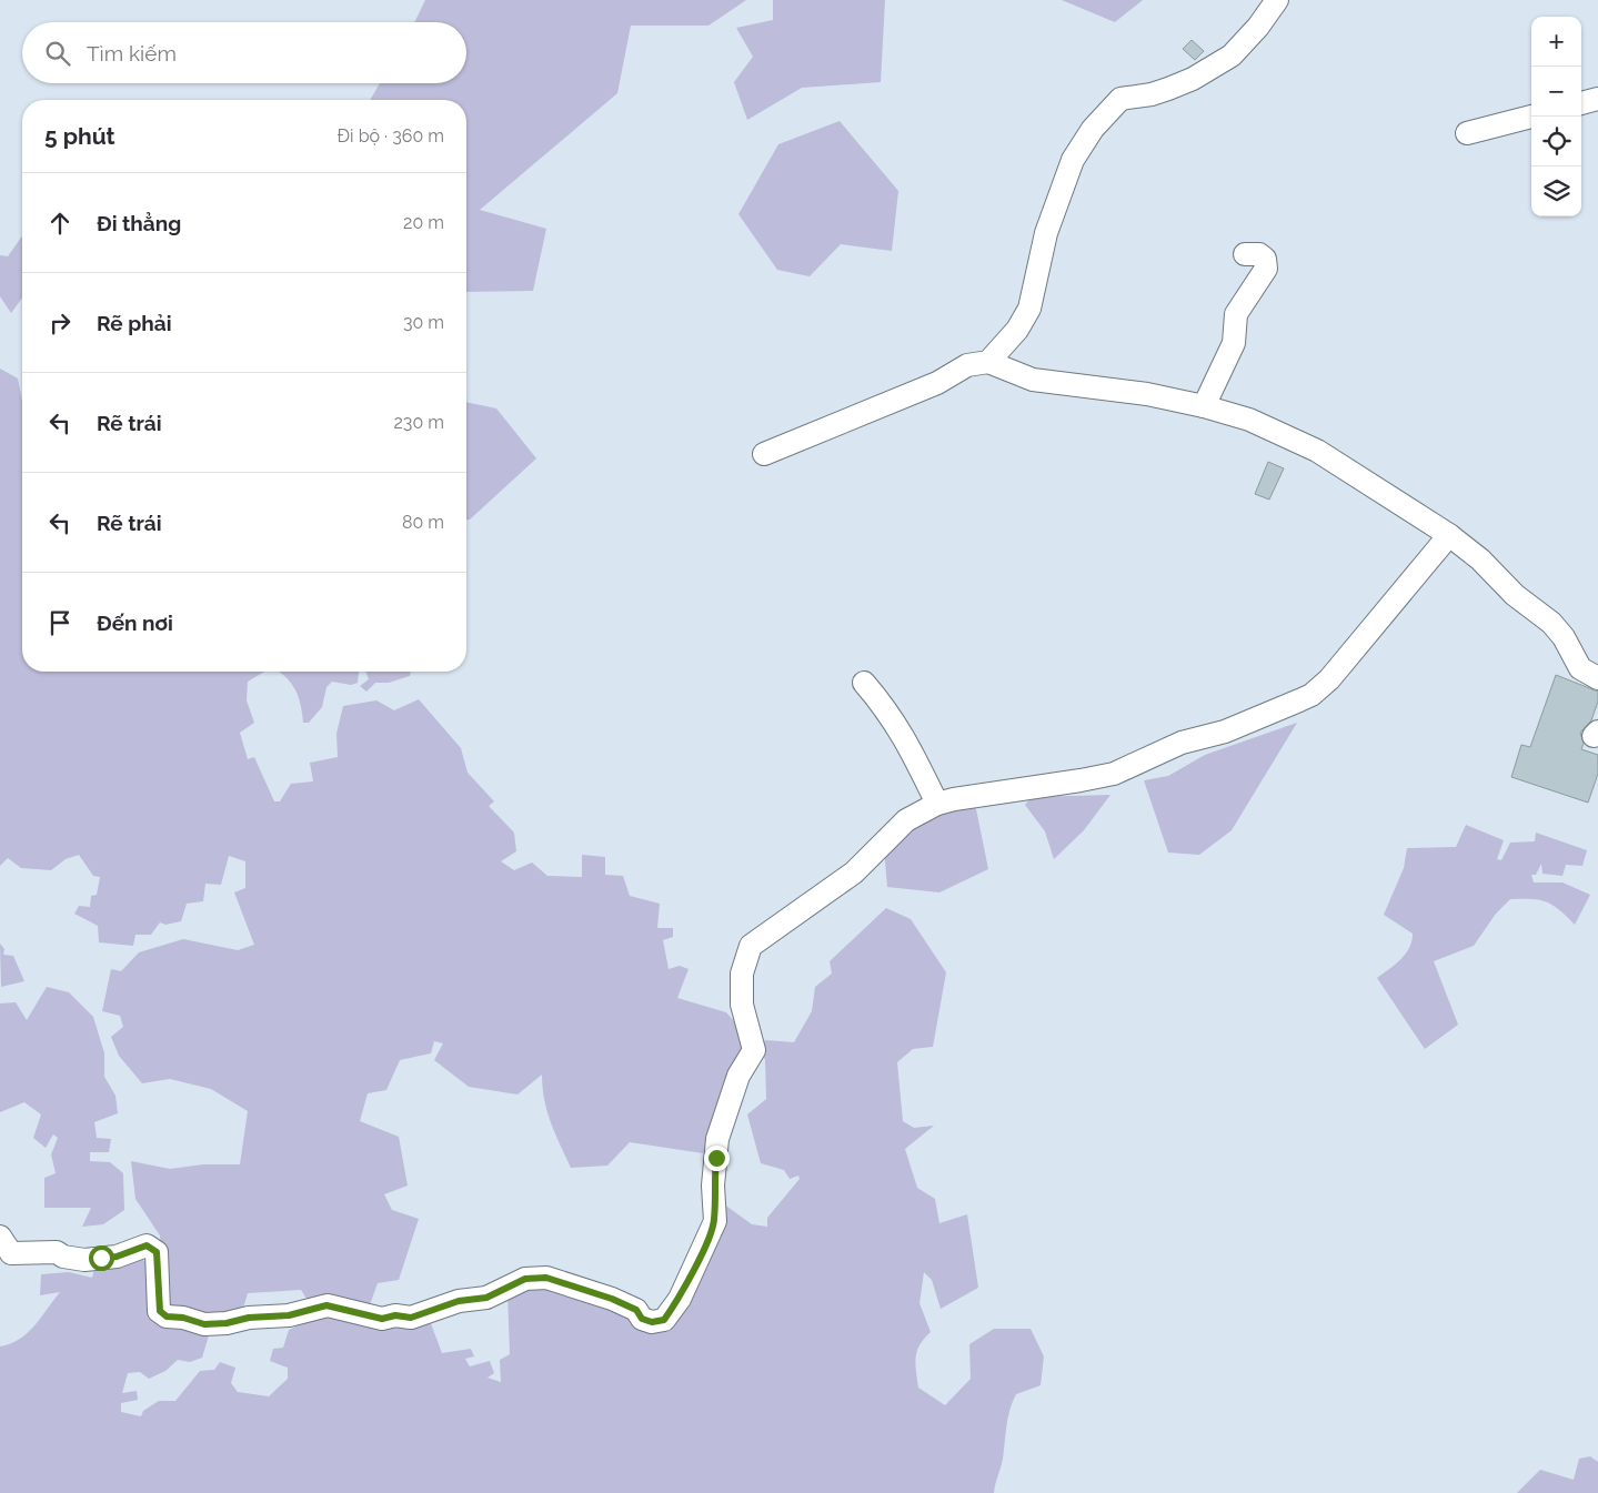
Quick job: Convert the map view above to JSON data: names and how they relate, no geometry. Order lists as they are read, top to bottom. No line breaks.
{"page":{"map_buttons":["+","−"],"search":"Tìm kiếm","heading":["5 phút","Đi bộ · 360 m"],"list":[["Đi thẳng","20 m"],["Rẽ phải","30 m"],["Rẽ trái","230 m"],["Rẽ trái","80 m"],"Đến nơi"]}}
